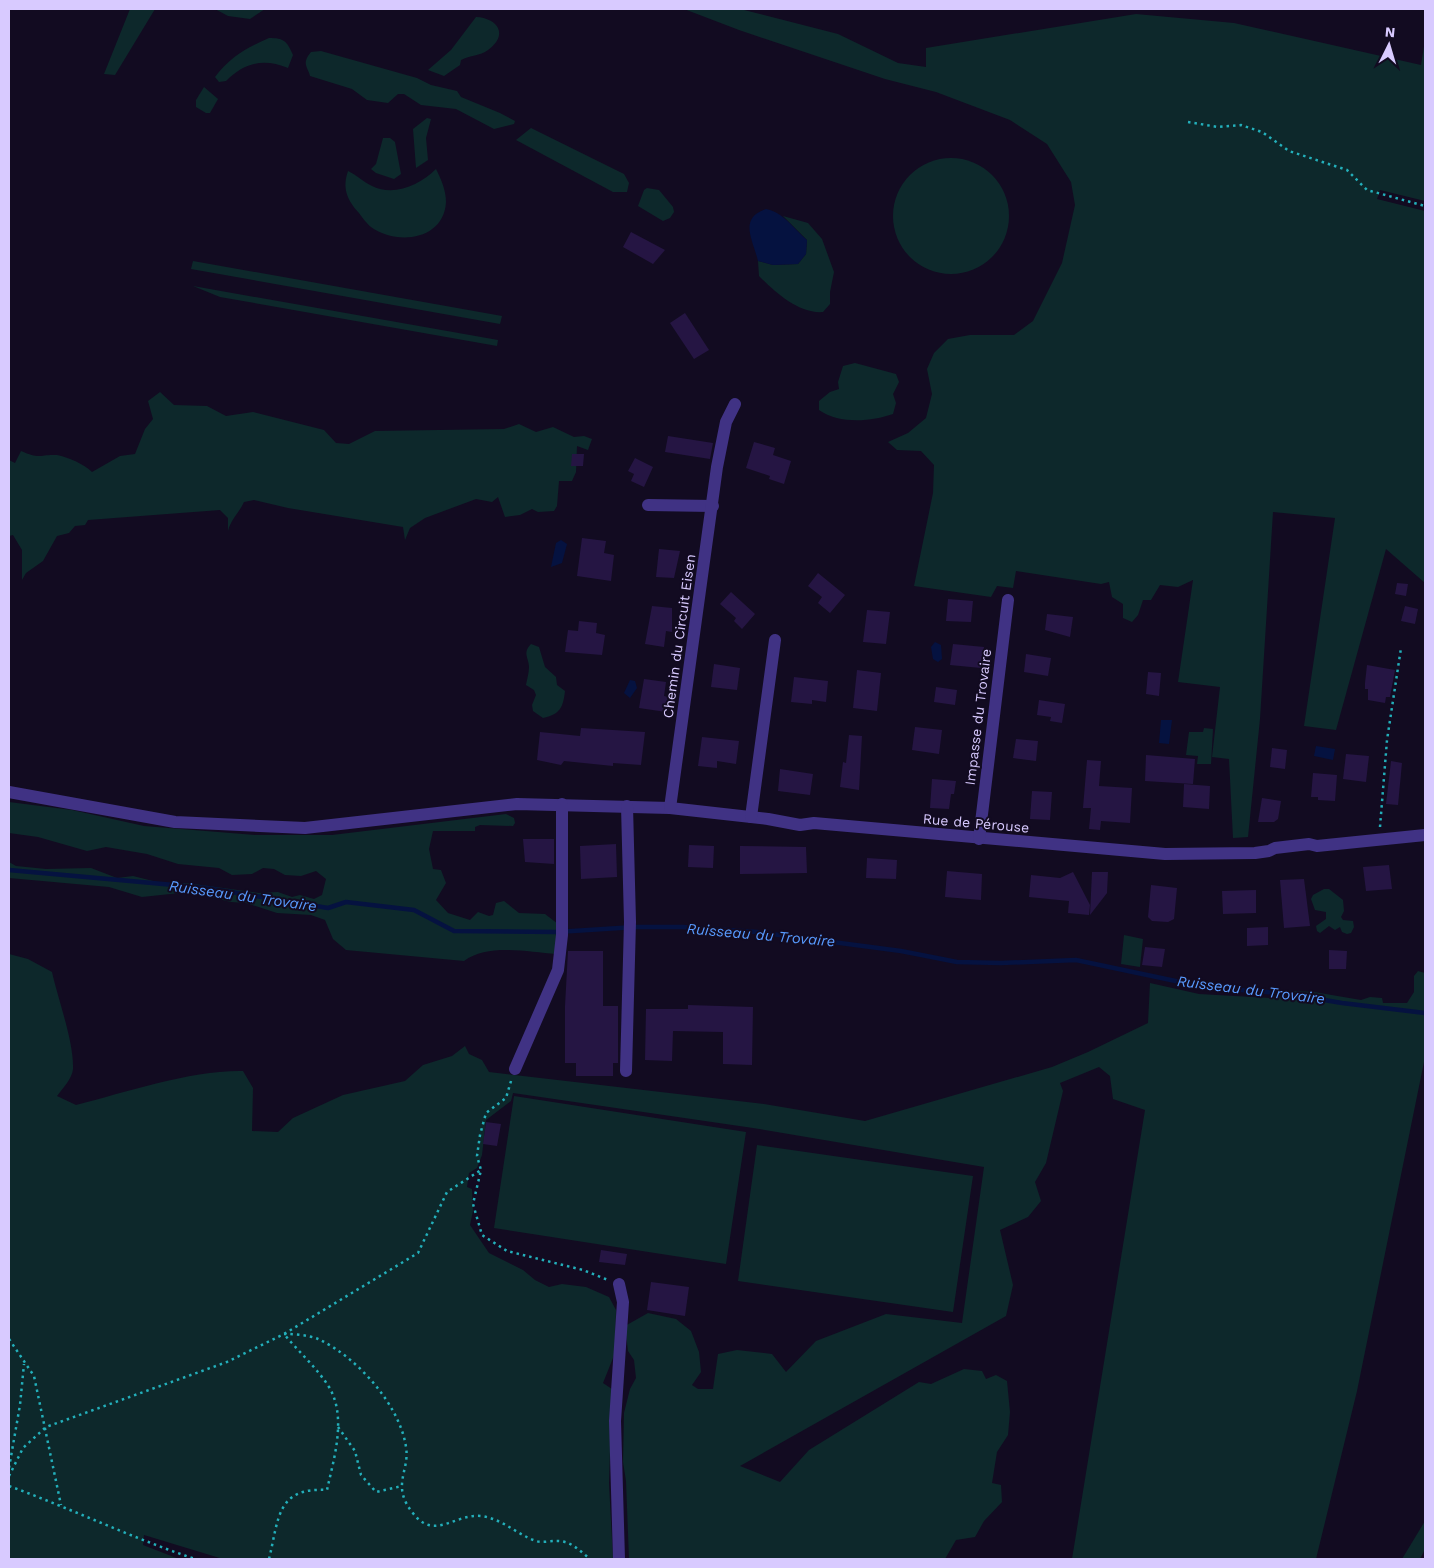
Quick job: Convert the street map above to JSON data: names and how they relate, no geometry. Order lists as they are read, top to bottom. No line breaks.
{"streets":{"street":["Chemin du Circuit Eisen","Impasse du Trovaire","Rue de Pérouse"]},"crossings":[["Chemin du Circuit Eisen","Rue de Pérouse"],["Impasse du Trovaire","Rue de Pérouse"]],"water":["Ruisseau du Trovaire"],"north":"top"}
